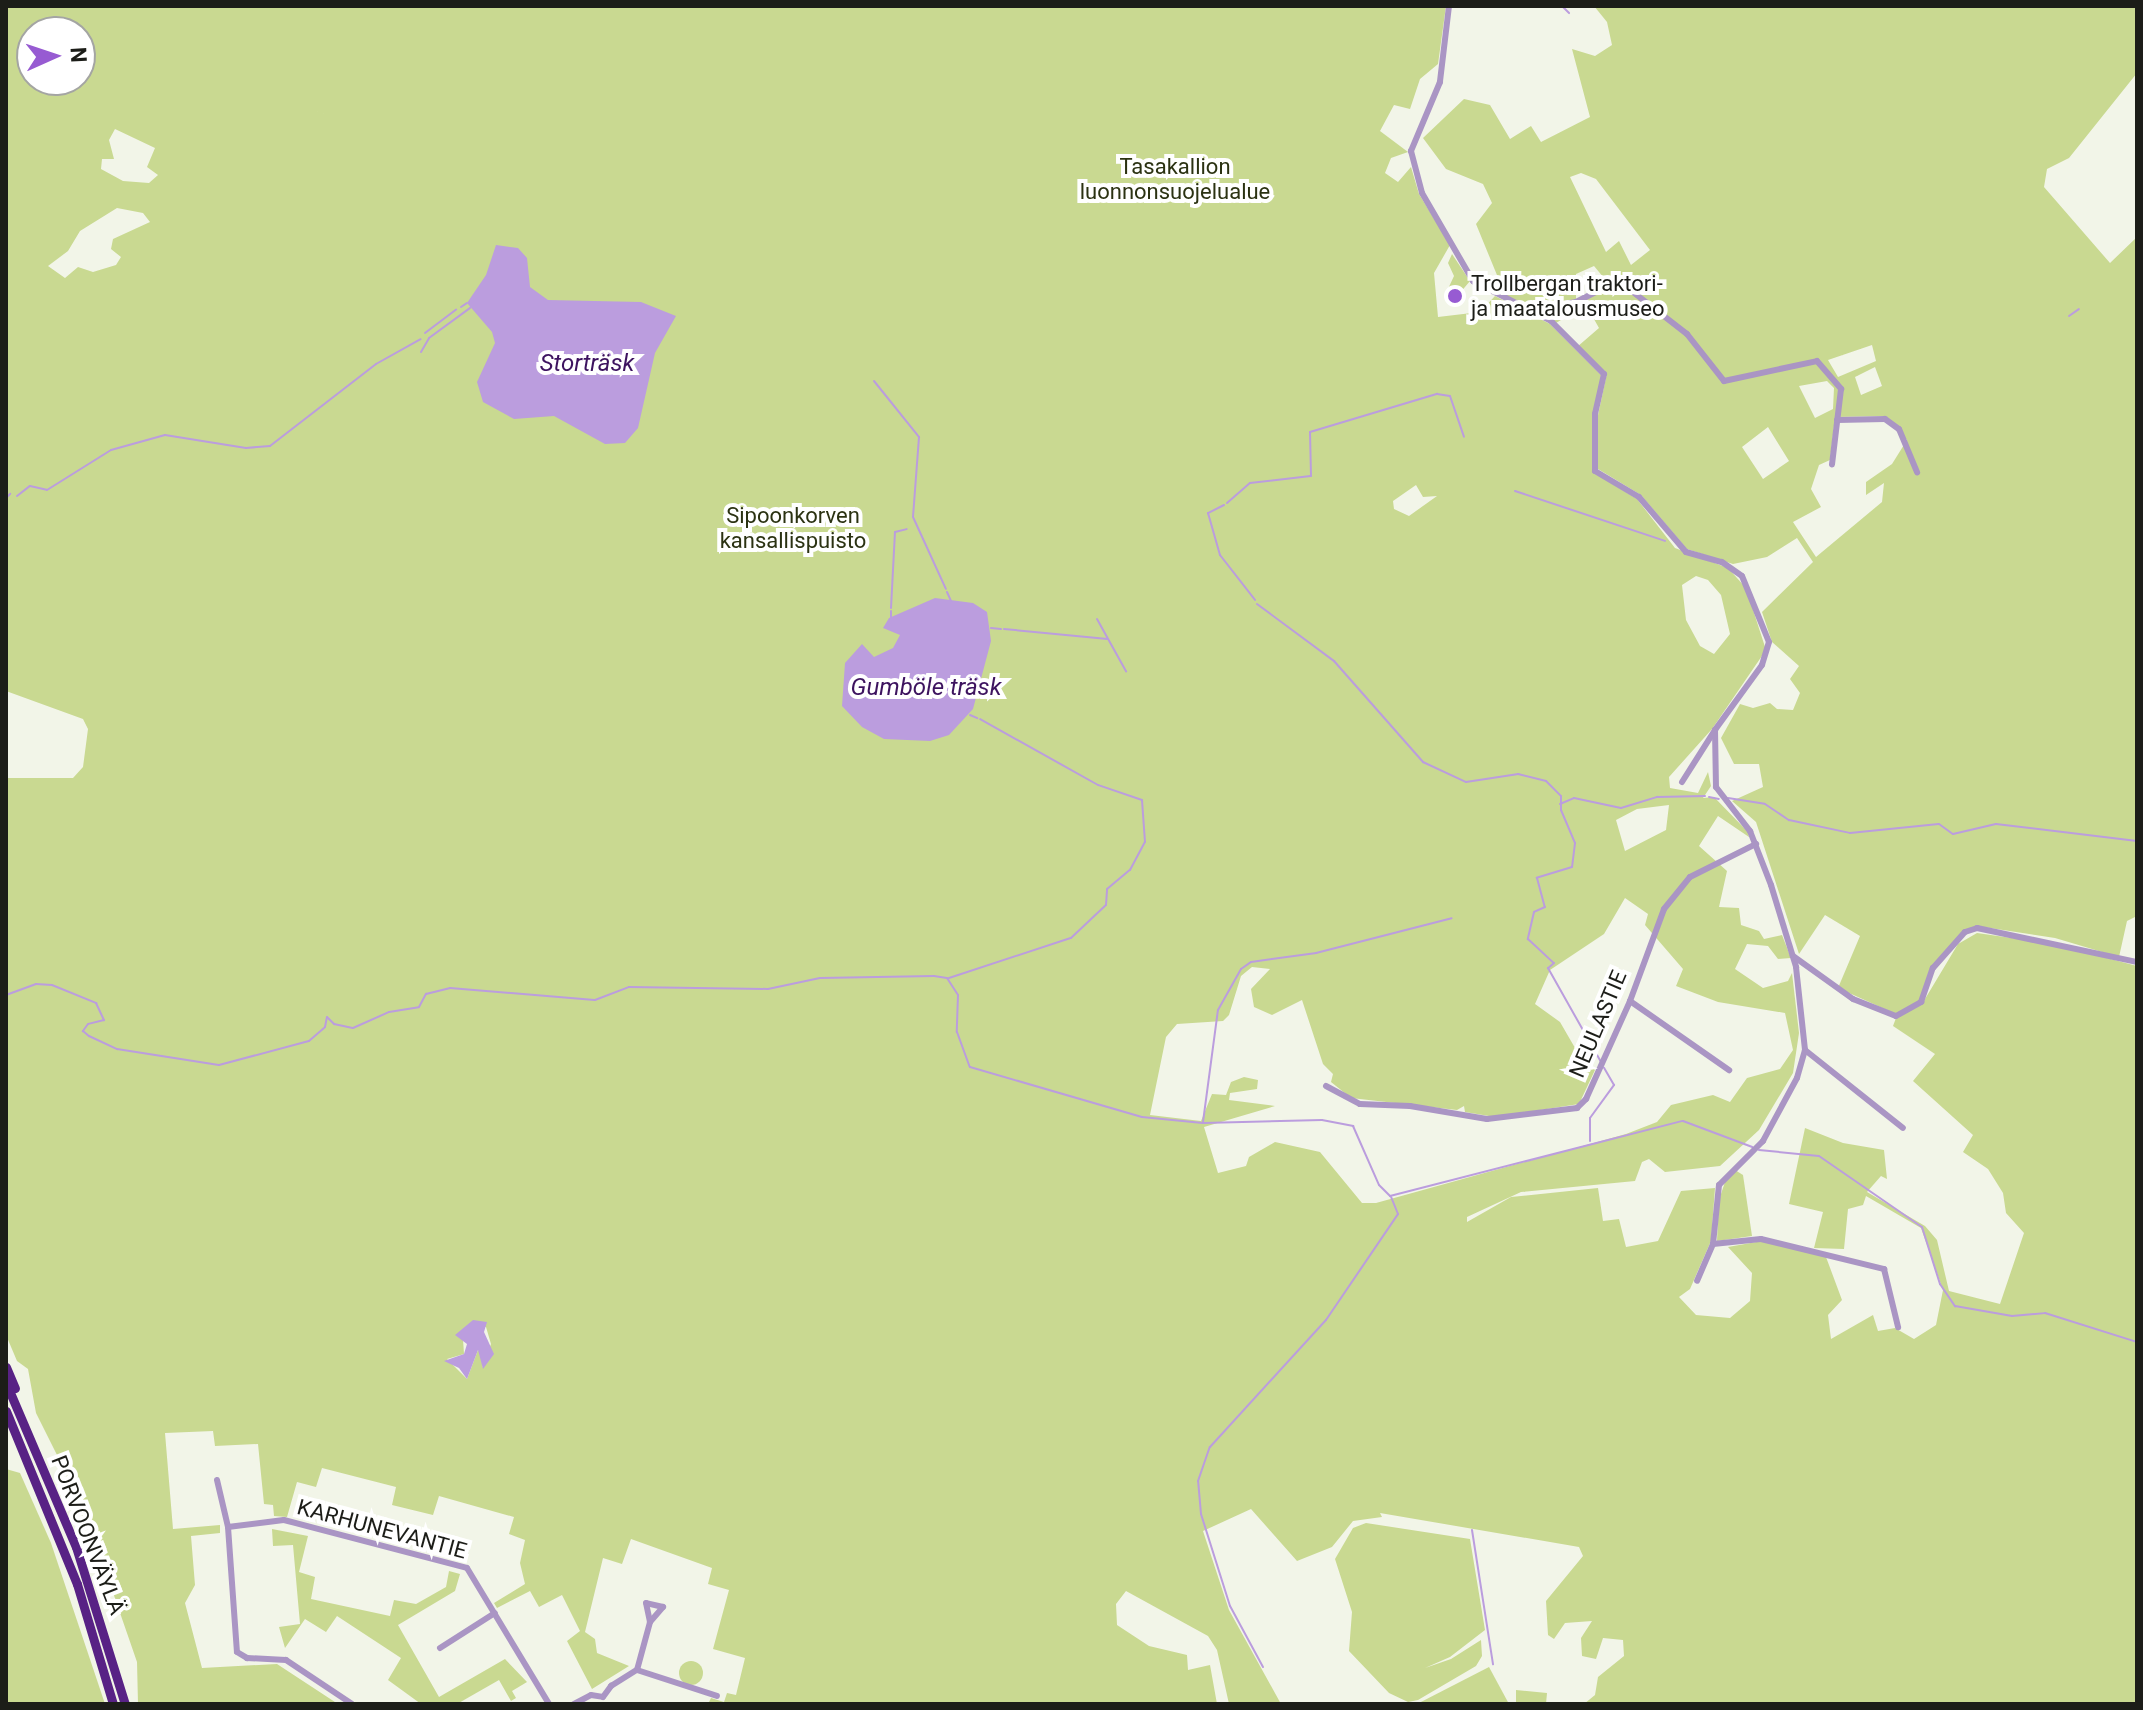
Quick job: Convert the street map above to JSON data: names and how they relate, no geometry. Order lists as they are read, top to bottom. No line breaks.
{"streets":{"highway":["PORVOONVÄYLÄ"],"street":["NEULASTIE","KARHUNEVANTIE"]},"water":["Storträsk","Gumböle träsk"],"parks":["Tasakallion luonnonsuojelualue","Sipoonkorven kansallispuisto"],"places":["Trollbergan traktori- ja maatalousmuseo"],"north":"right"}
